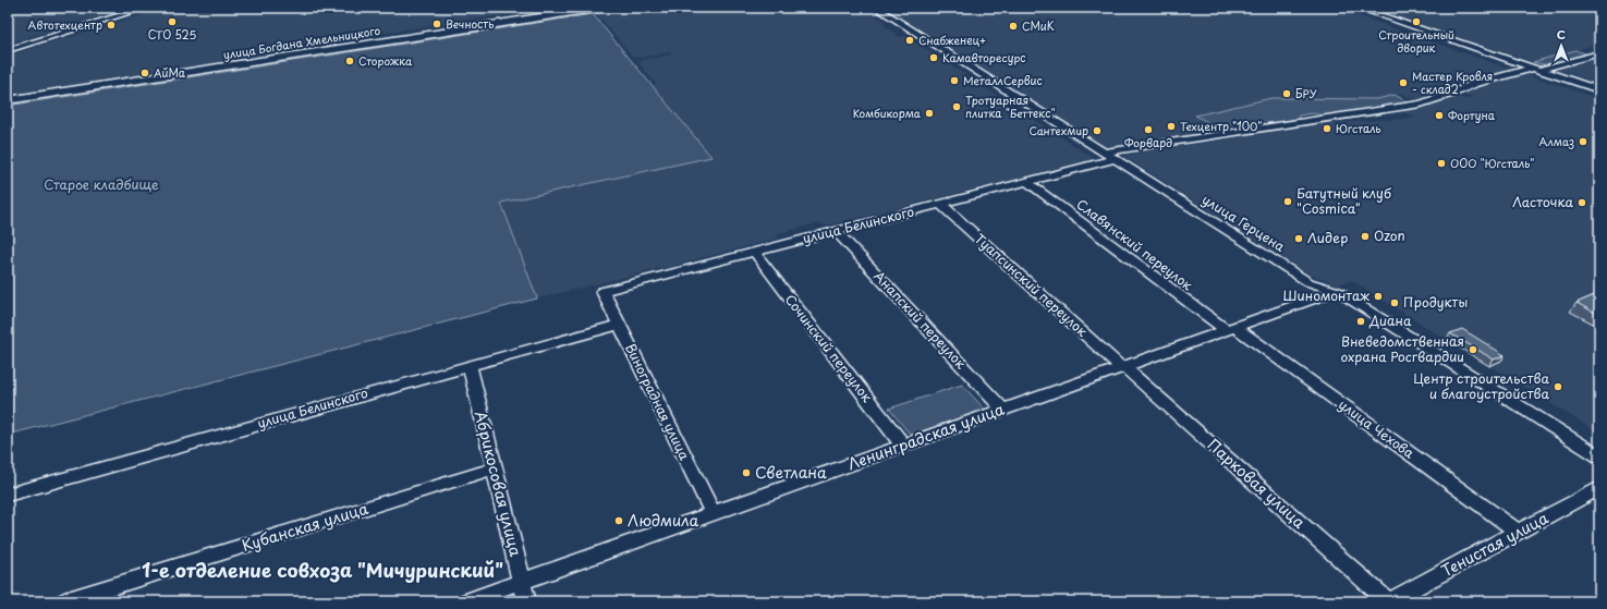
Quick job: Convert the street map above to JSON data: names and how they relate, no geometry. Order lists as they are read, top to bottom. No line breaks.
{"streets":{"main road":["улица Богдана Хмельницкого"],"street":["улица Герцена","улица Белинского","Славянский переулок","Туапсинский переулок","Анапский переулок","Сочинский переулок","Виноградная улица","улица Чехова","Ленинградская улица","Абрикосовая улица","Парковая улица","Кубанская улица","Тенистая улица"]},"crossings":[["улица Герцена","улица Белинского"],["улица Герцена","Ленинградская улица"],["улица Белинского","Славянский переулок"],["улица Белинского","Туапсинский переулок"],["улица Белинского","Анапский переулок"],["улица Белинского","Сочинский переулок"],["улица Белинского","Виноградная улица"],["улица Белинского","Абрикосовая улица"],["Славянский переулок","улица Чехова"],["Славянский переулок","Ленинградская улица"],["Туапсинский переулок","Ленинградская улица"],["Туапсинский переулок","Парковая улица"],["Анапский переулок","Ленинградская улица"],["Сочинский переулок","Ленинградская улица"],["Виноградная улица","Ленинградская улица"],["улица Чехова","Ленинградская улица"],["улица Чехова","Тенистая улица"],["Ленинградская улица","Абрикосовая улица"],["Ленинградская улица","Парковая улица"],["Абрикосовая улица","Кубанская улица"],["Парковая улица","Тенистая улица"]],"districts":["1-е отделение совхоза \"Мичуринский\""],"parks":["Старое кладбище"],"places":["СТО 525","Строительный дворик","Вечность","Автотехцентр","СМиК","Снабженец+","Камавторесурс","Сторожка","АйМа","МеталлСервис","Мастер Кровля - склад2","БРУ","Тротуарная плитка \"Беттекс\"","Комбикорма","Фортуна","Техцентр \"100\"","Югсталь","Форвард","Сантехмир","Алмаз","ООО \"Югсталь\"","Батутный клуб \"Cosmica\"","Ласточка","Ozon","Лидер","Шиномонтаж","Продукты","Диана","Вневедомственная охрана Росгвардии","Центр строительства и благоустройства","Светлана","Людмила"],"north":"top"}
